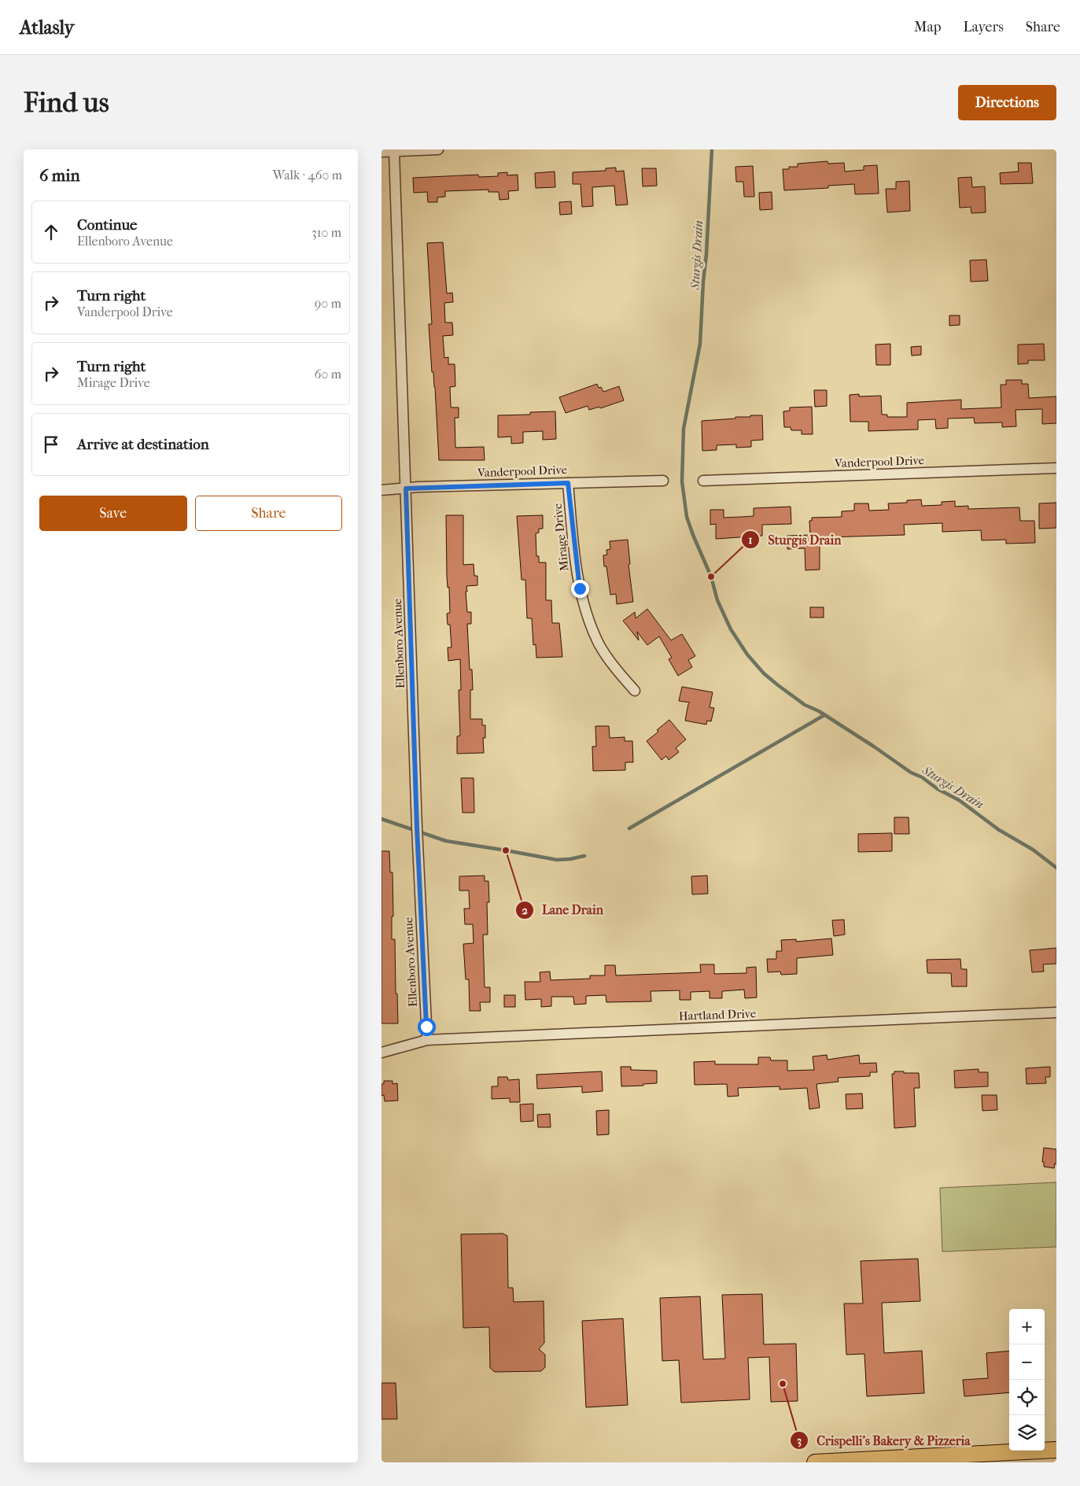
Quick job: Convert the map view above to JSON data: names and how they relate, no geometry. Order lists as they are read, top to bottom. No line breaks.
{"streets":{"street":["Vanderpool Drive","Mirage Drive","Ellenboro Avenue","Hartland Drive"]},"crossings":[["Vanderpool Drive","Mirage Drive"],["Vanderpool Drive","Ellenboro Avenue"],["Ellenboro Avenue","Hartland Drive"]],"water":["Sturgis Drain"],"places":["Sturgis Drain","Lane Drain","Crispelli’s Bakery & Pizzeria"],"page":{"header":"Atlasly","nav":["Map","Layers","Share"],"buttons":["Directions",["Save","Share"]],"title":"Find us","heading":["6 min","Walk · 460 m"],"list":[["Continue","Ellenboro Avenue","310 m"],["Turn right","Vanderpool Drive","90 m"],["Turn right","Mirage Drive","60 m"],"Arrive at destination"],"map_buttons":["+","−"]}}
